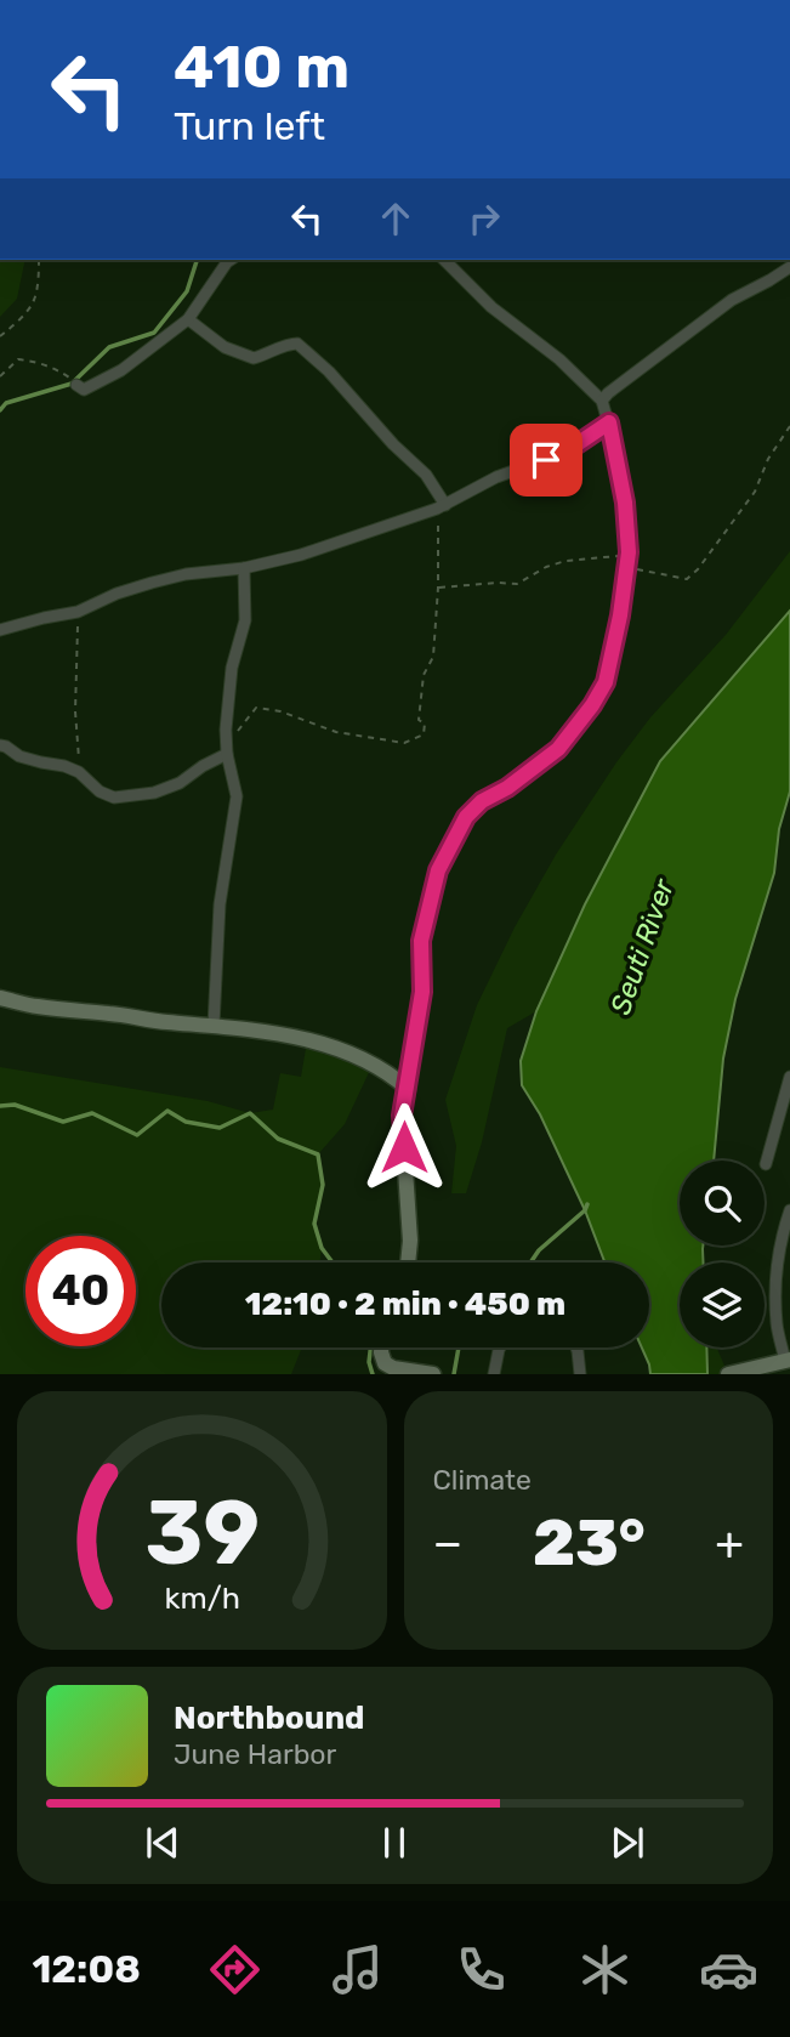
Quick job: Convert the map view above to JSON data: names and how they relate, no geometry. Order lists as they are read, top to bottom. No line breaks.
{"water":["Seuti River"],"page":{"turn":["410 m","Turn left"],"limit":"40","trip":"12:10 · 2 min · 450 m","tile":"Climate","heat":["−","23°","+"],"song":["Northbound","June Harbor"],"tabs":"12:08","gauge":["39","km/h"]}}
